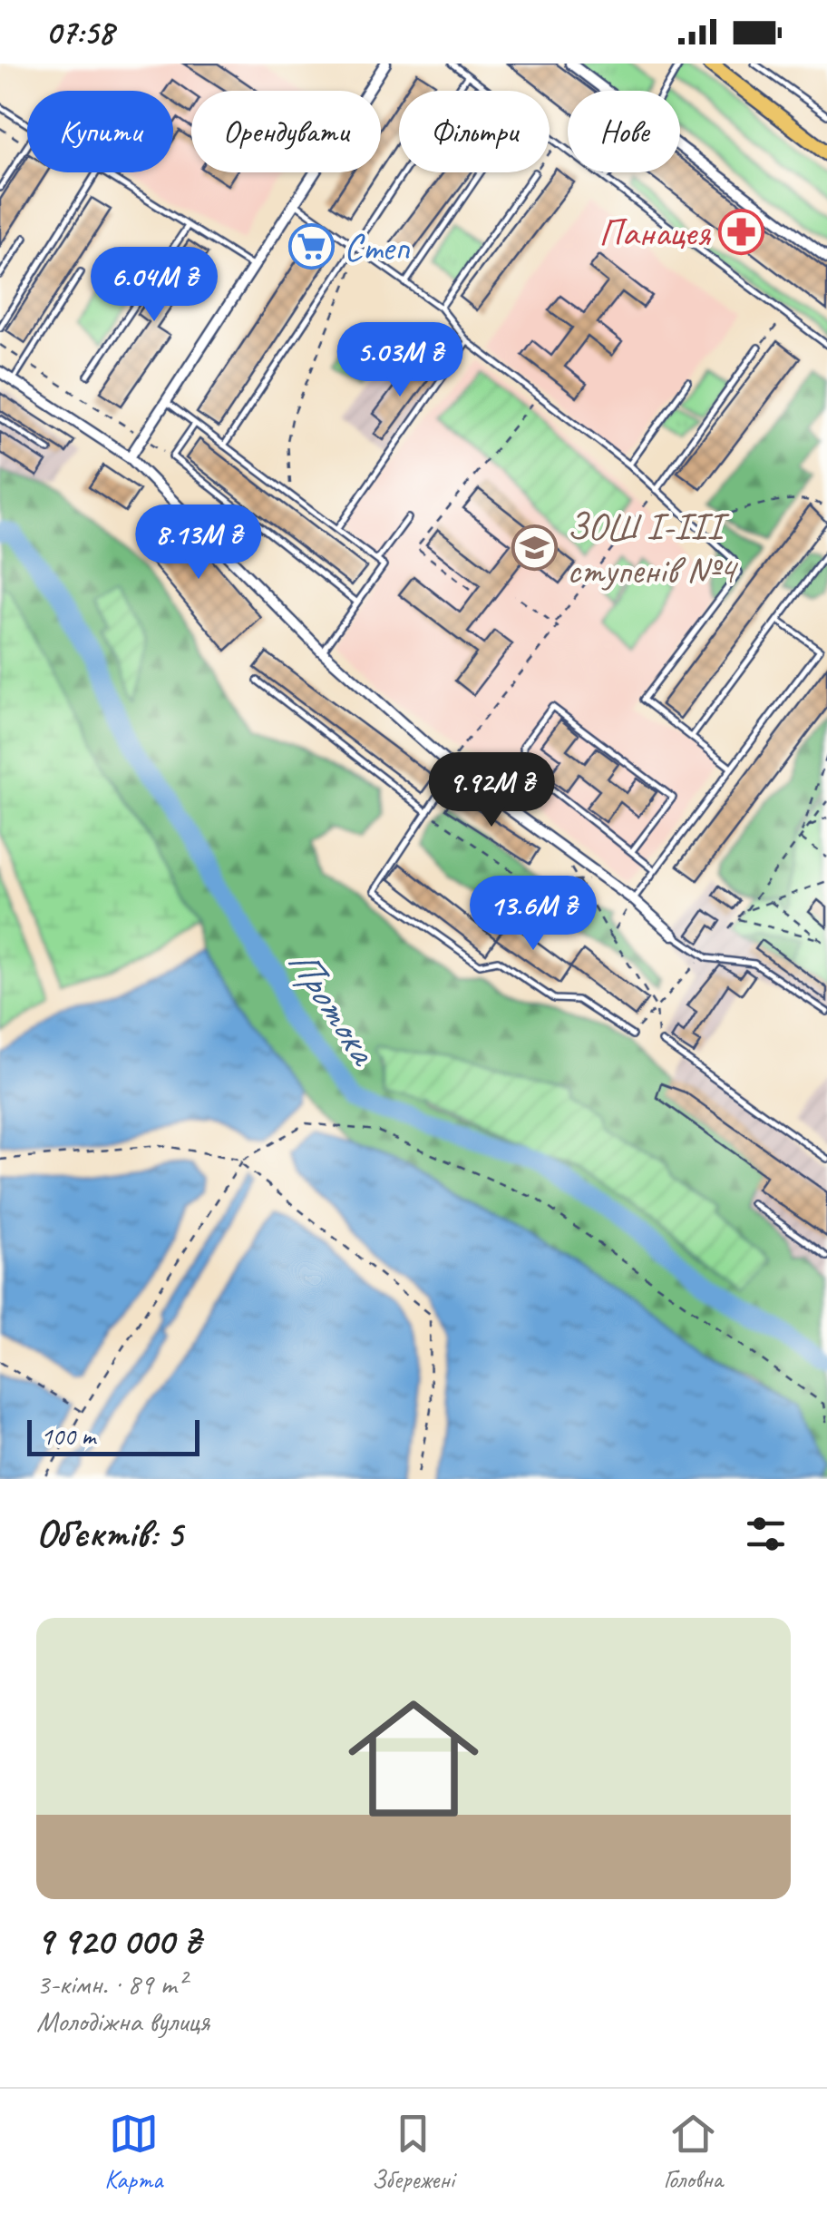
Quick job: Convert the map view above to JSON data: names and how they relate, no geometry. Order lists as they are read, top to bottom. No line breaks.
{"water":["Протока"],"places":{"pharmacy":["Панацея"],"supermarket":["Степ"],"school or university":["ЗОШ І-ІІІ ступенів №4"]},"scale_bar":"100 m","page":{"status":"07:58","chip":["Купити","Орендувати","Фільтри","Нове"],"price":["6.04M ₴","5.03M ₴","8.13M ₴","9.92M ₴","13.6M ₴"],"scale":"100 m","heading":"Об’єктів: 5","list":[{"name":"9 920 000 ₴","note":"3-кімн. · 89 m² · Молодіжна вулиця"}],"tabs":["Карта","Збережені","Головна"]}}
